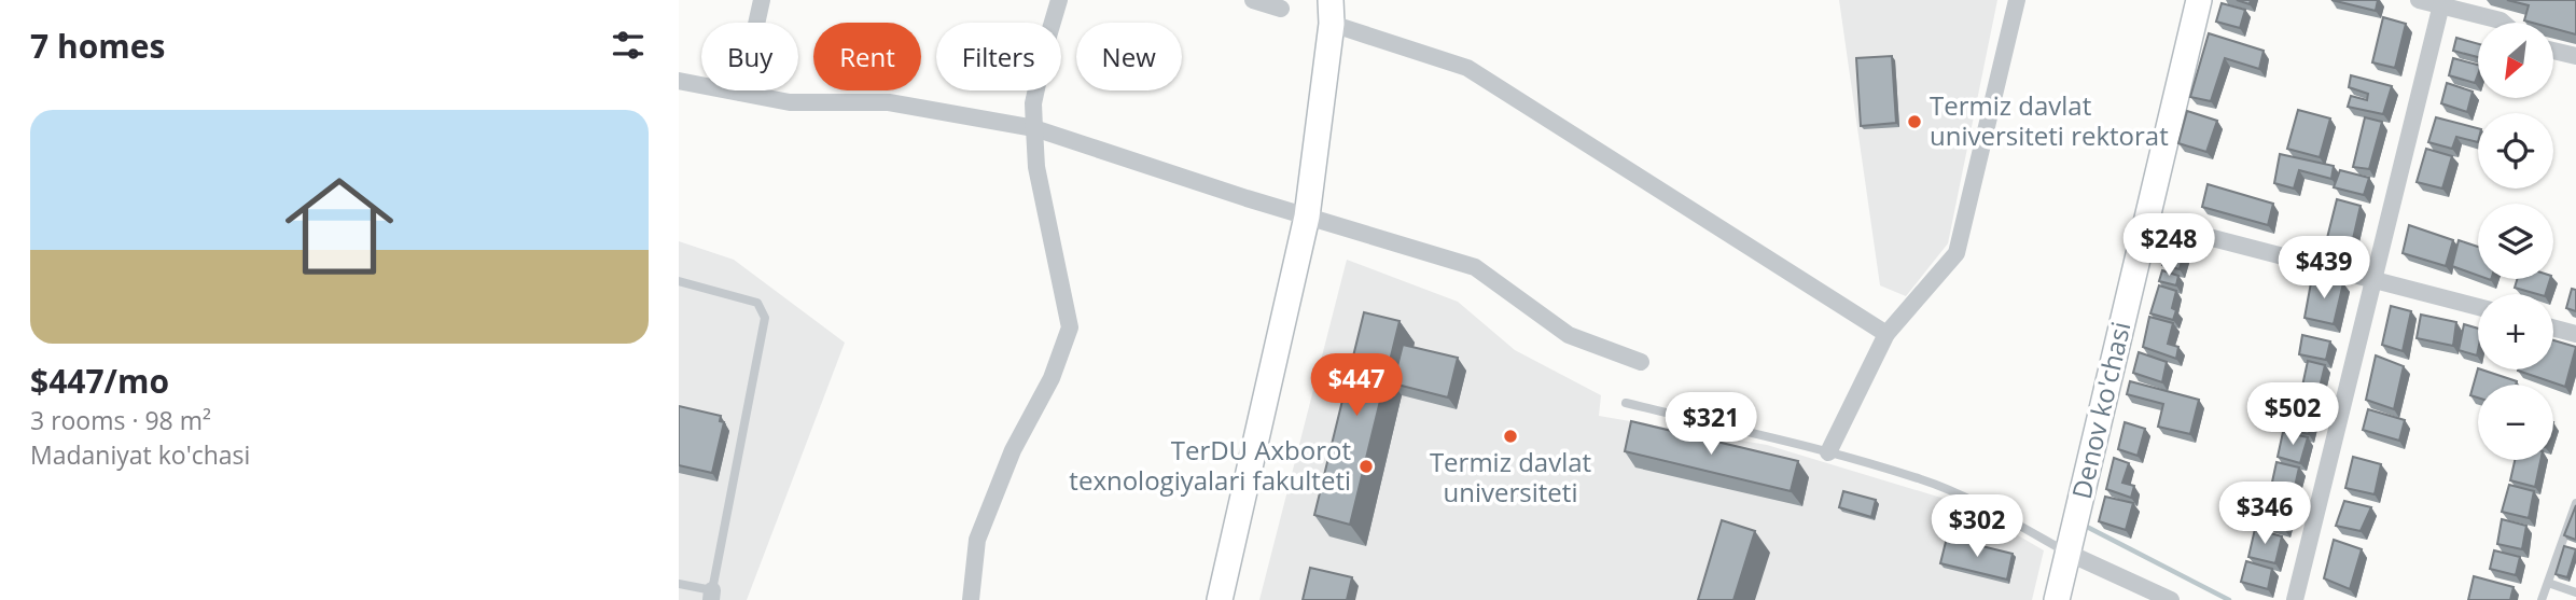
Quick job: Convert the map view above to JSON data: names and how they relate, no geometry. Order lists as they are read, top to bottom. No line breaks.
{"streets":{"street":["Denov ko'chasi"]},"places":["Termiz davlat universiteti rektorat","Termiz davlat universiteti","TerDU Axborot texnologiyalari fakulteti"],"north":"bottom left","page":{"heading":"7 homes","map_buttons":["+","−"],"chip":["Buy","Rent","Filters","New"],"list":[{"name":"$447/mo","note":"3 rooms · 98 m² · Madaniyat ko'chasi"}],"price":["$248","$439","$447","$502","$321","$346","$302"]}}
